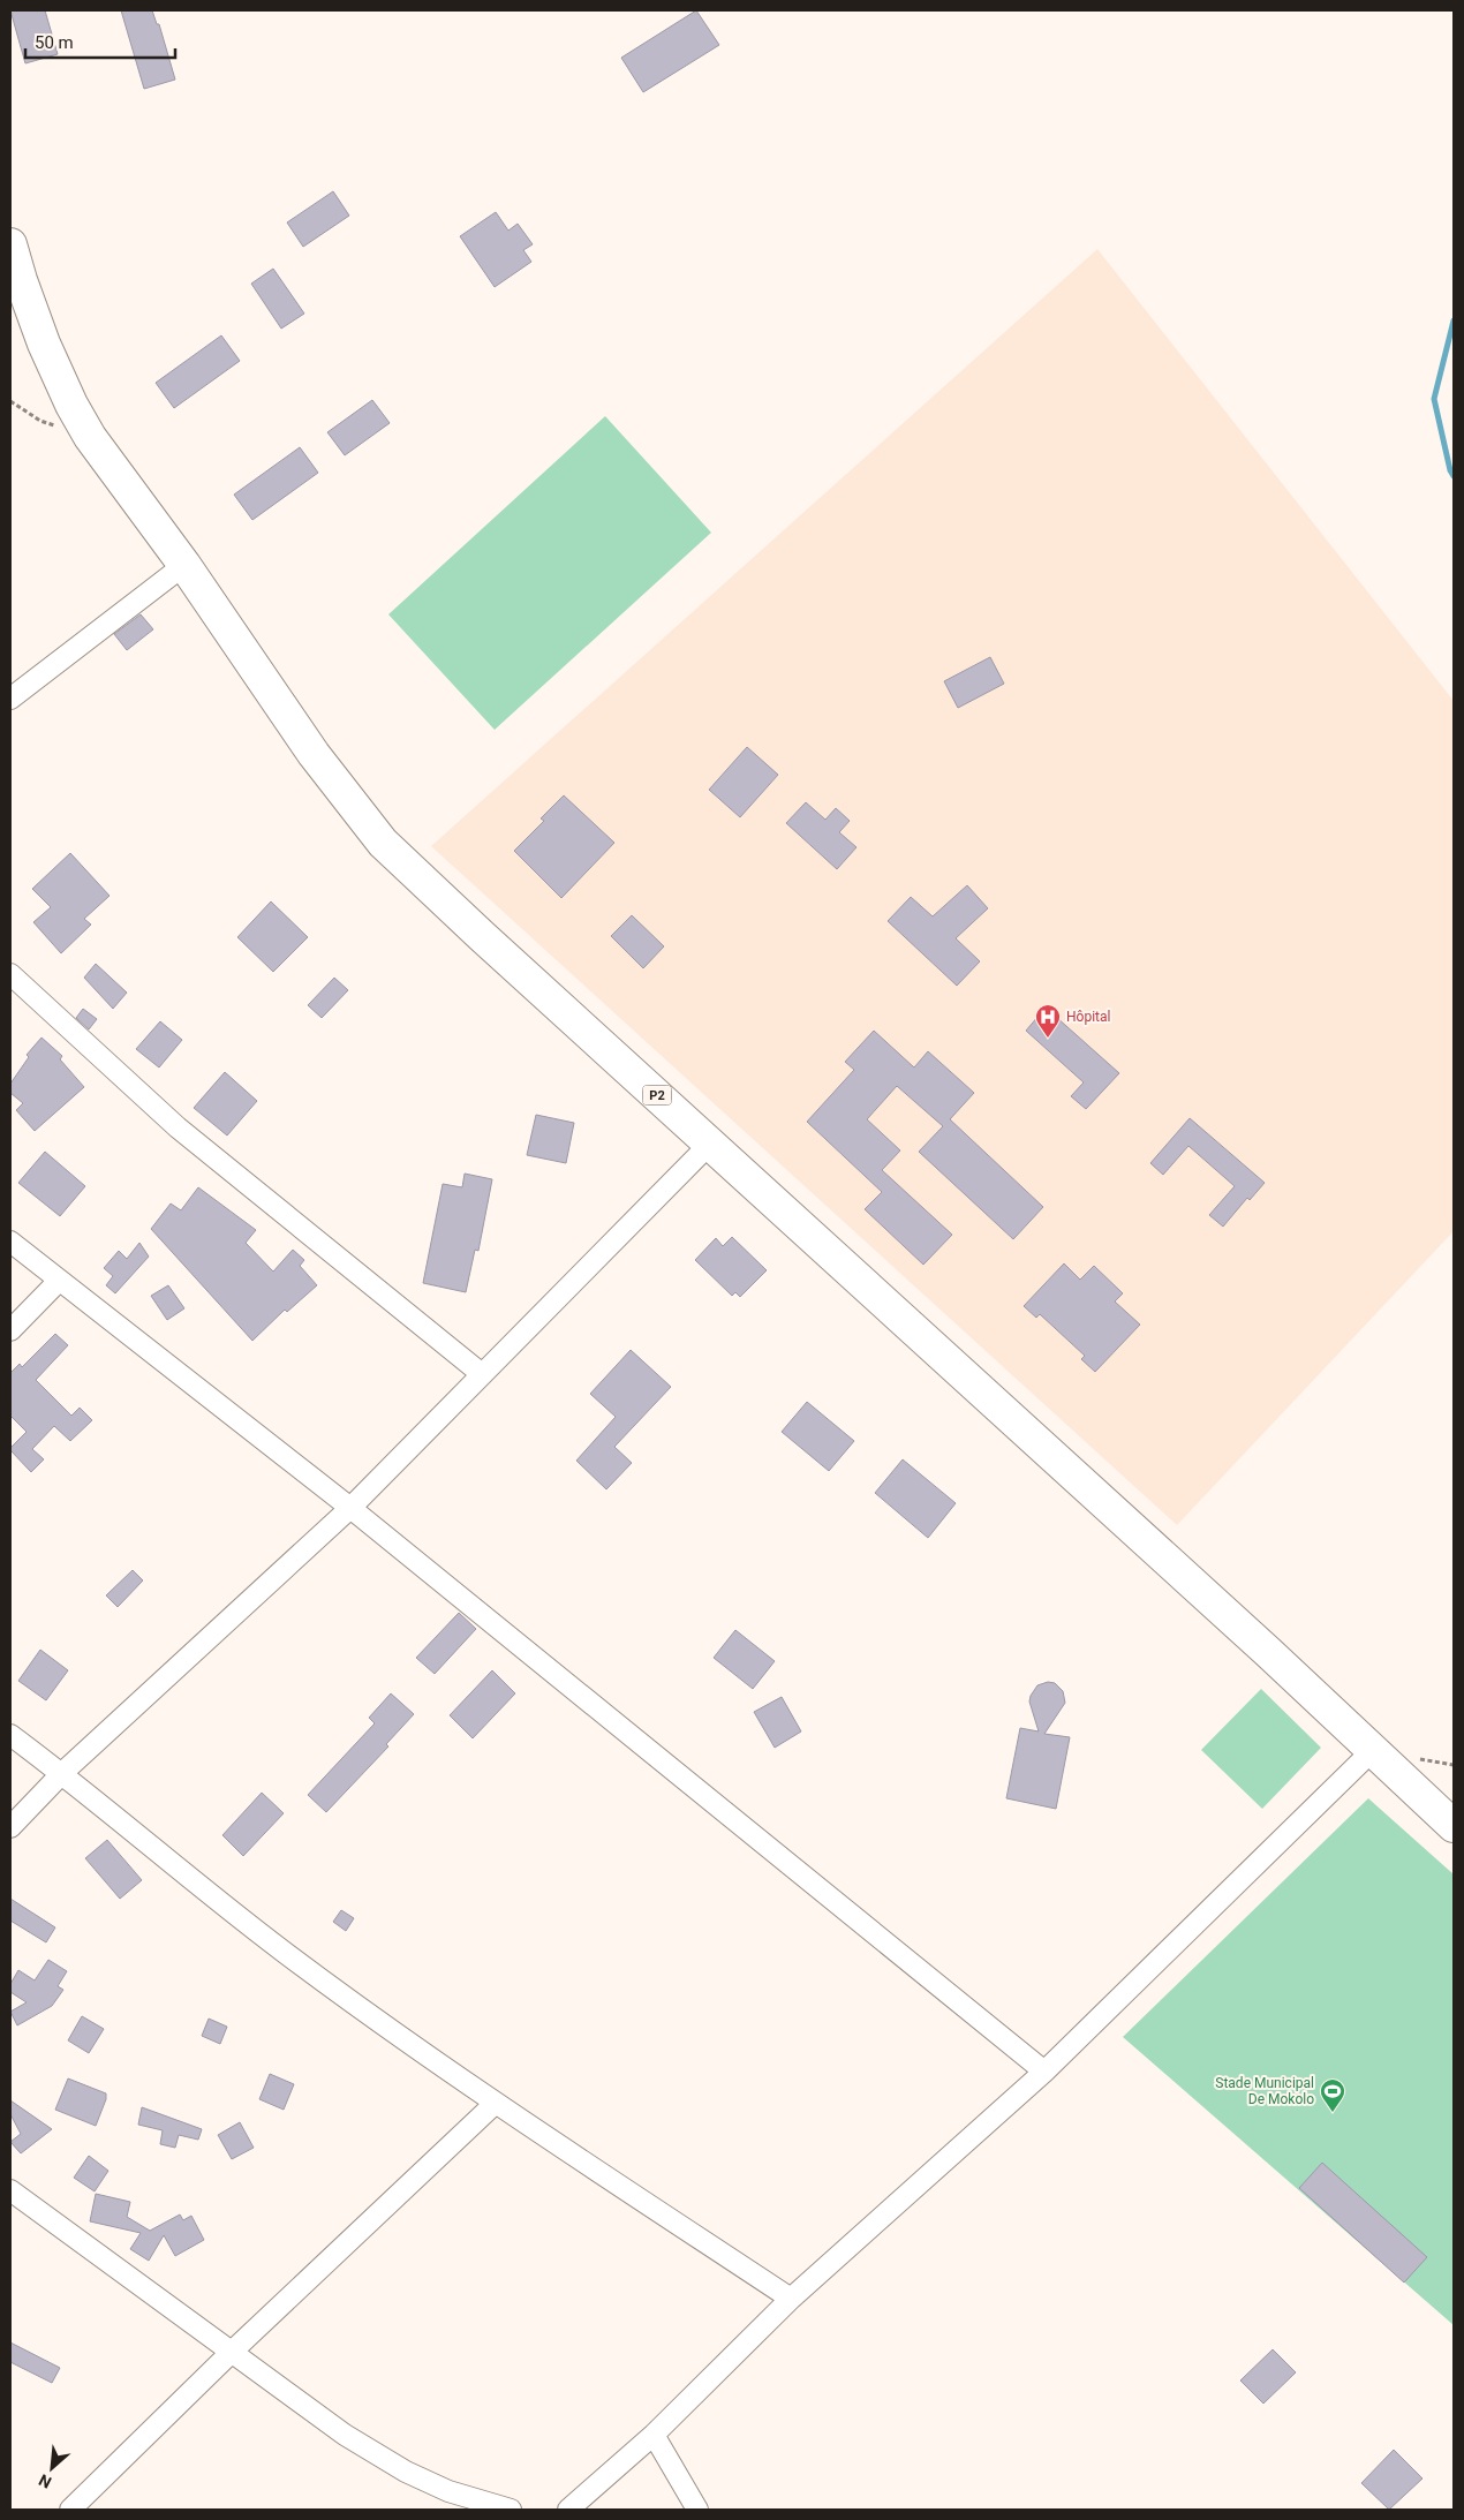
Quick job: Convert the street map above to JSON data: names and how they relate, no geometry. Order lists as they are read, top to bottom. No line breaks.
{"streets":{"main road":["P2"]},"places":{"hospital":["Hôpital"],"sports":["Stade Municipal De Mokolo"]},"scale_bar":"50 m","north":"bottom left"}
